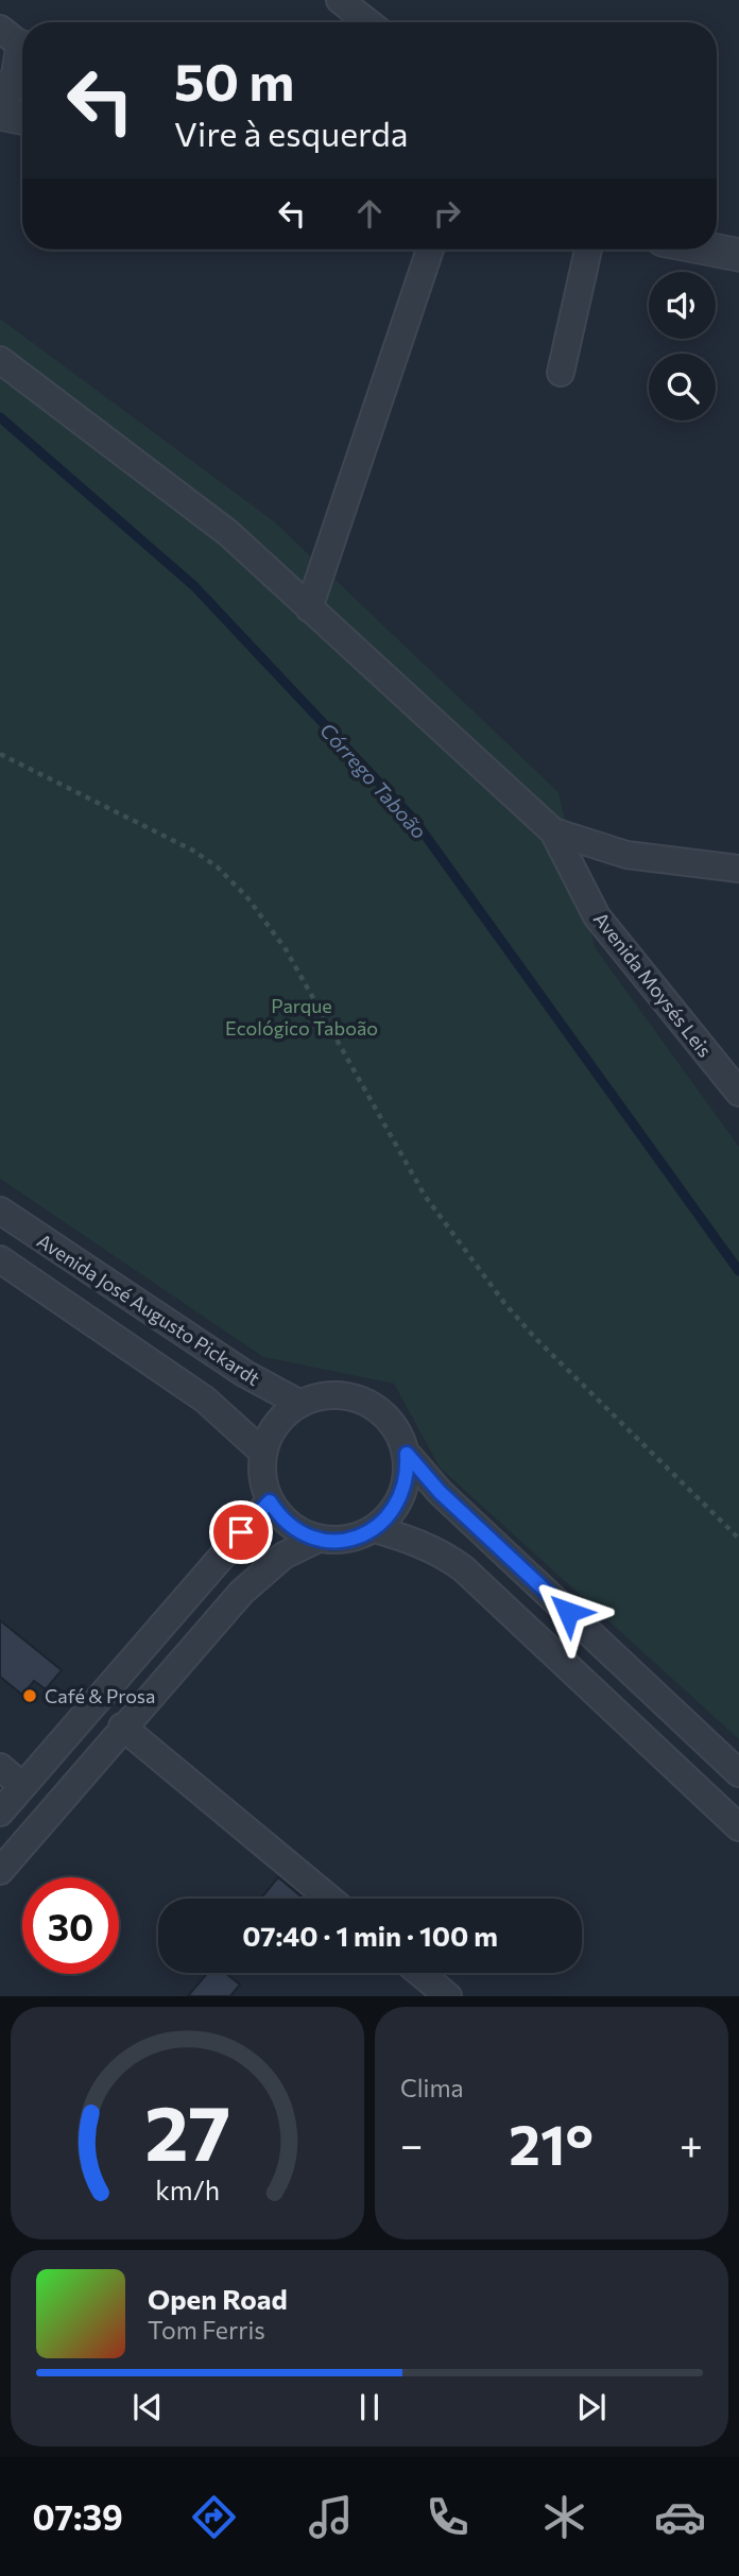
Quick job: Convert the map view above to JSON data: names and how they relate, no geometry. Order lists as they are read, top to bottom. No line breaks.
{"streets":{"street":["Avenida Moysés Leis","Avenida José Augusto Pickardt"]},"water":["Córrego Taboão"],"parks":["Parque Ecológico Taboão"],"places":["Café & Prosa"],"page":{"turn":["50 m","Vire à esquerda"],"limit":"30","trip":"07:40 · 1 min · 100 m","tile":"Clima","heat":["−","21°","+"],"song":["Open Road","Tom Ferris"],"tabs":"07:39","gauge":["27","km/h"]}}
